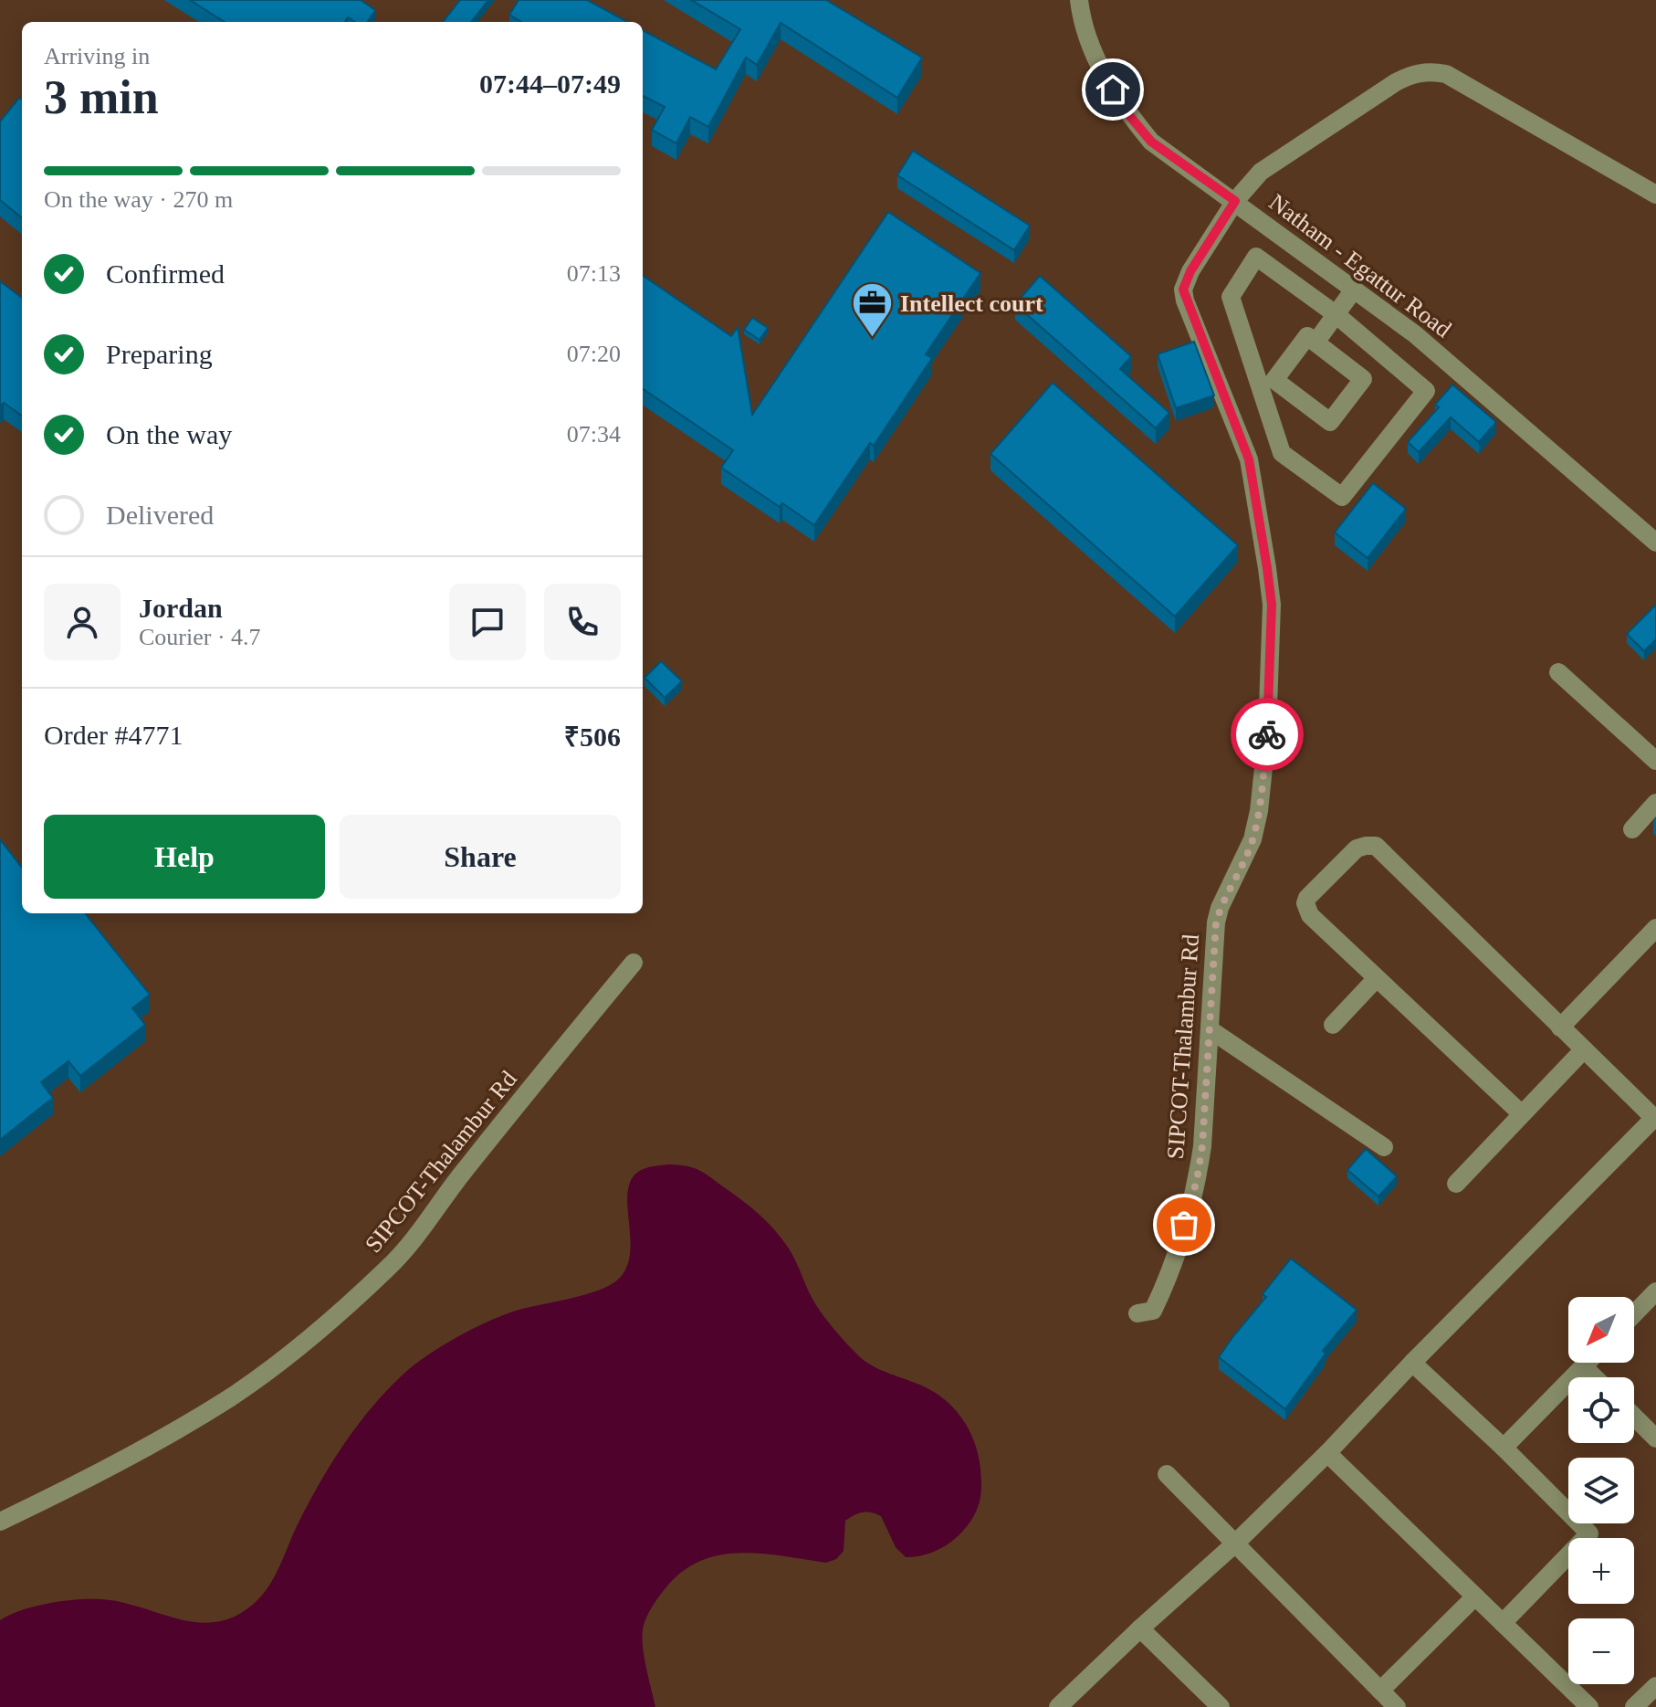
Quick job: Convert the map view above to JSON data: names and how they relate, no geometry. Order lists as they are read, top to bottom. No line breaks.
{"streets":{"street":["Natham - Egattur Road","SIPCOT-Thalambur Rd"]},"crossings":[["Natham - Egattur Road","SIPCOT-Thalambur Rd"]],"places":{"office":["Intellect court"]},"north":"bottom left","page":{"heading":["3 min","Arriving in","07:44–07:49"],"panel":["Jordan","Courier · 4.7","Order #4771","₹506"],"bar":"On the way · 270 m","list":[["Confirmed","07:13"],["Preparing","07:20"],["On the way","07:34"],"Delivered"],"buttons":["Help","Share"],"map_buttons":["+","−"]}}
